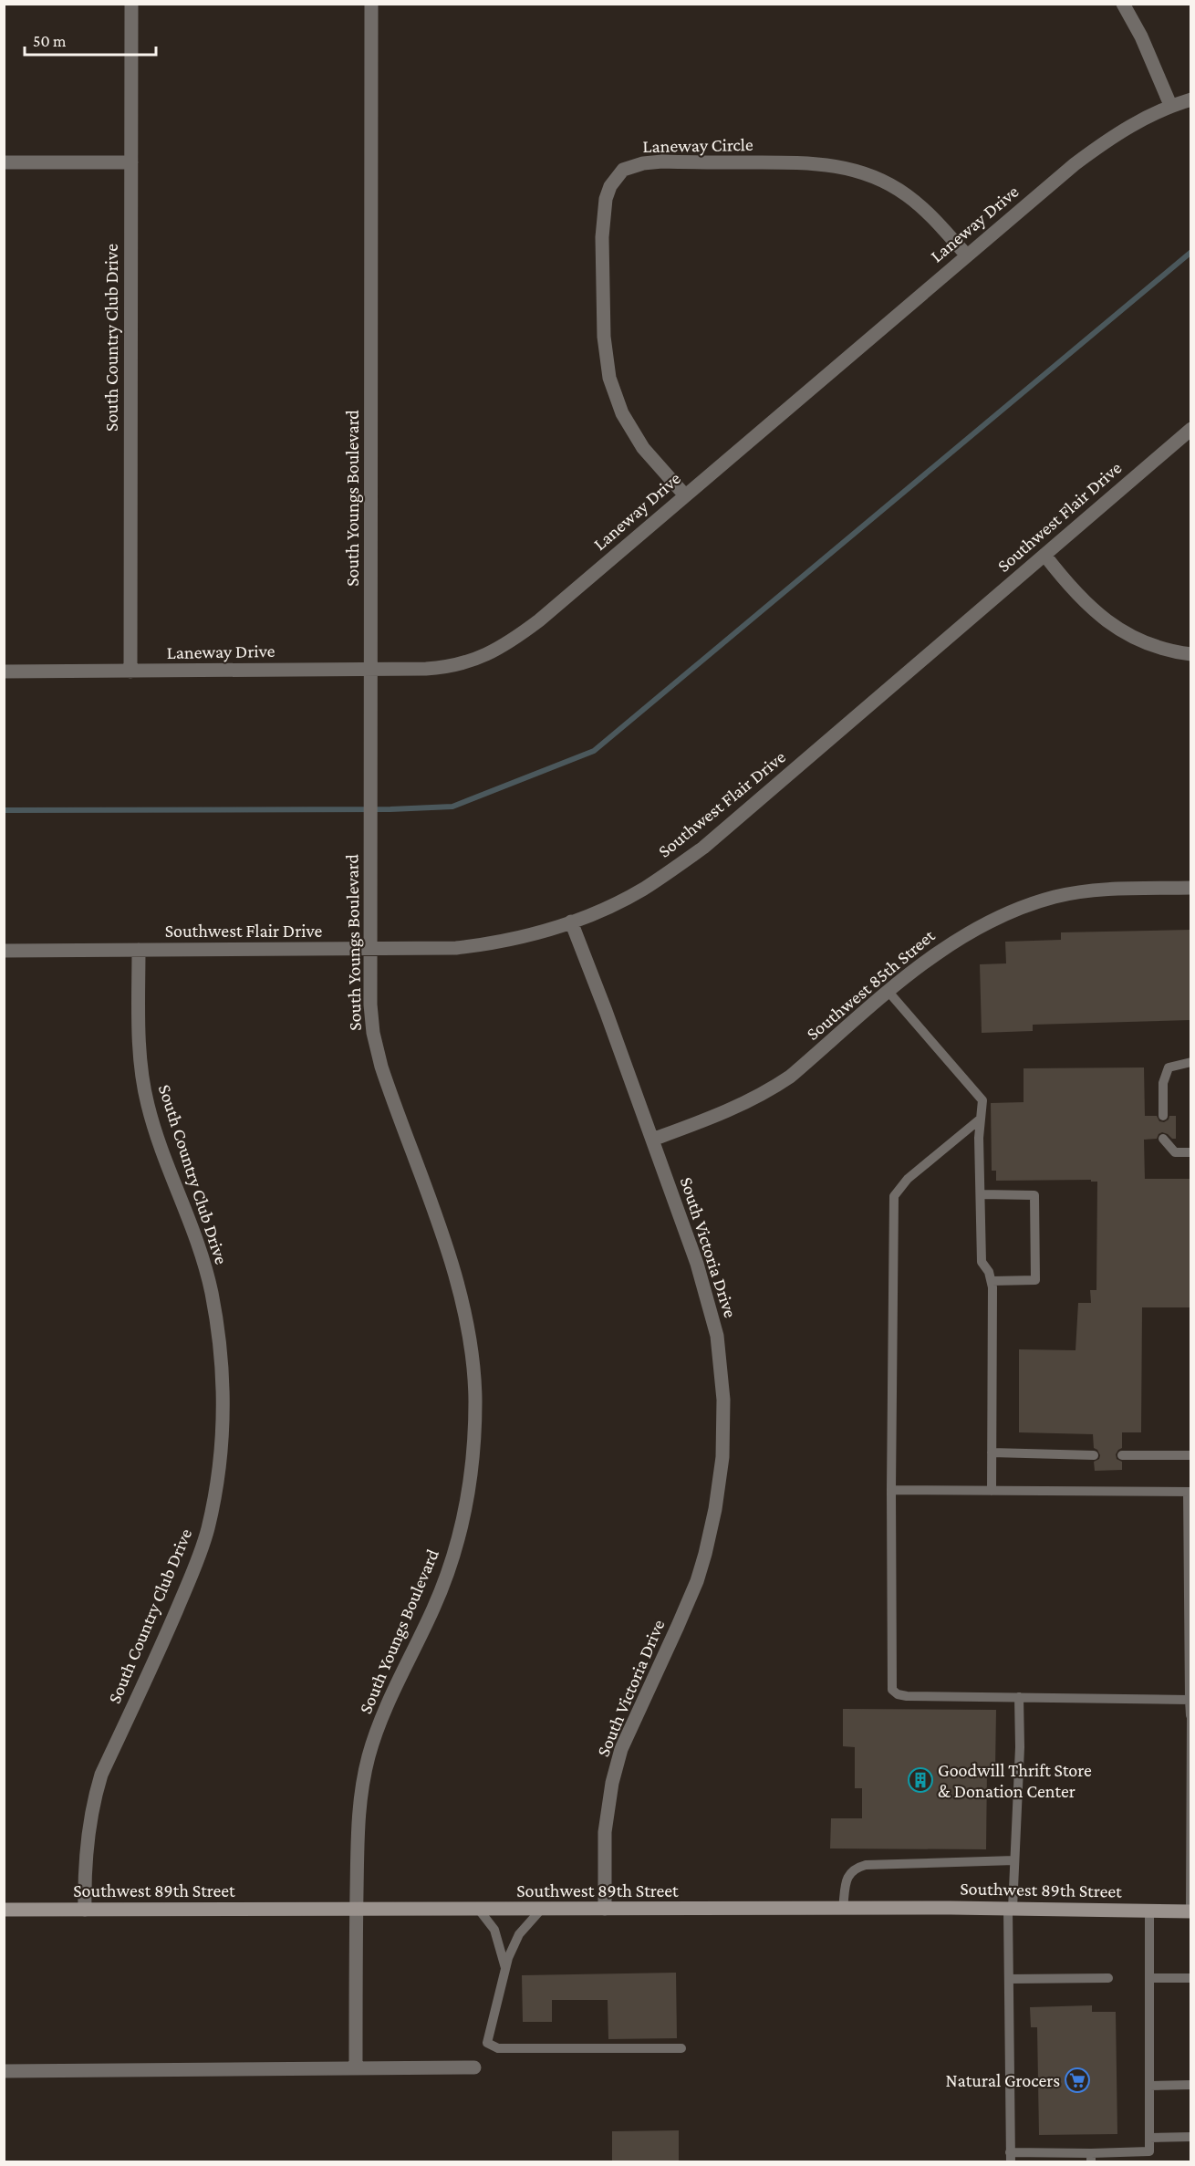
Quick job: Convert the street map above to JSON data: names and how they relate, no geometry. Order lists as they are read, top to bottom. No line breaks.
{"streets":{"main road":["Southwest 89th Street"],"street":["Laneway Circle","Laneway Drive","South Country Club Drive","South Youngs Boulevard","Southwest Flair Drive","Southwest 85th Street","South Victoria Drive"]},"crossings":[["Laneway Circle","Laneway Drive"],["Laneway Drive","South Country Club Drive"],["Laneway Drive","South Youngs Boulevard"],["South Country Club Drive","Southwest Flair Drive"],["South Country Club Drive","Southwest 89th Street"],["South Youngs Boulevard","Southwest Flair Drive"],["South Youngs Boulevard","Southwest 89th Street"],["Southwest Flair Drive","South Victoria Drive"],["Southwest 85th Street","South Victoria Drive"],["South Victoria Drive","Southwest 89th Street"]],"places":{"building":["Goodwill Thrift Store & Donation Center"],"supermarket":["Natural Grocers"]},"scale_bar":"50 m"}
